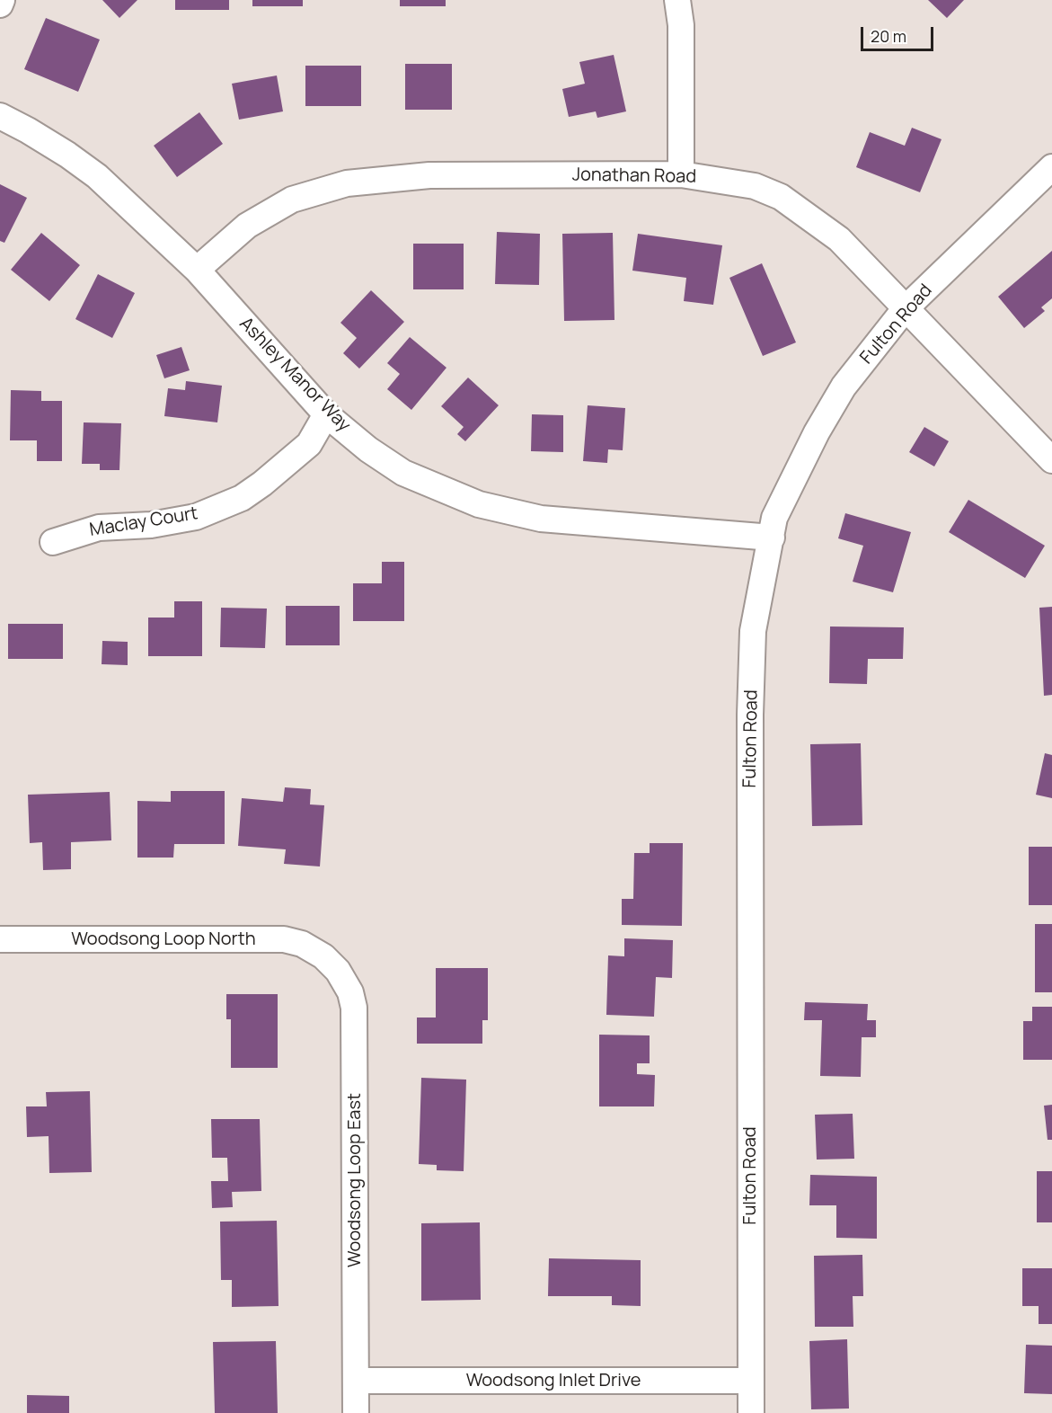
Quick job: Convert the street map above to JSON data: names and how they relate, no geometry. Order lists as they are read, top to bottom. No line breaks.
{"streets":{"street":["Jonathan Road","Fulton Road","Ashley Manor Way","Maclay Court","Woodsong Loop North","Woodsong Loop East","Woodsong Inlet Drive"]},"crossings":[["Jonathan Road","Fulton Road"],["Jonathan Road","Ashley Manor Way"],["Fulton Road","Ashley Manor Way"],["Fulton Road","Woodsong Inlet Drive"],["Ashley Manor Way","Maclay Court"],["Woodsong Loop North","Woodsong Loop East"],["Woodsong Loop East","Woodsong Inlet Drive"]],"scale_bar":"20 m"}
